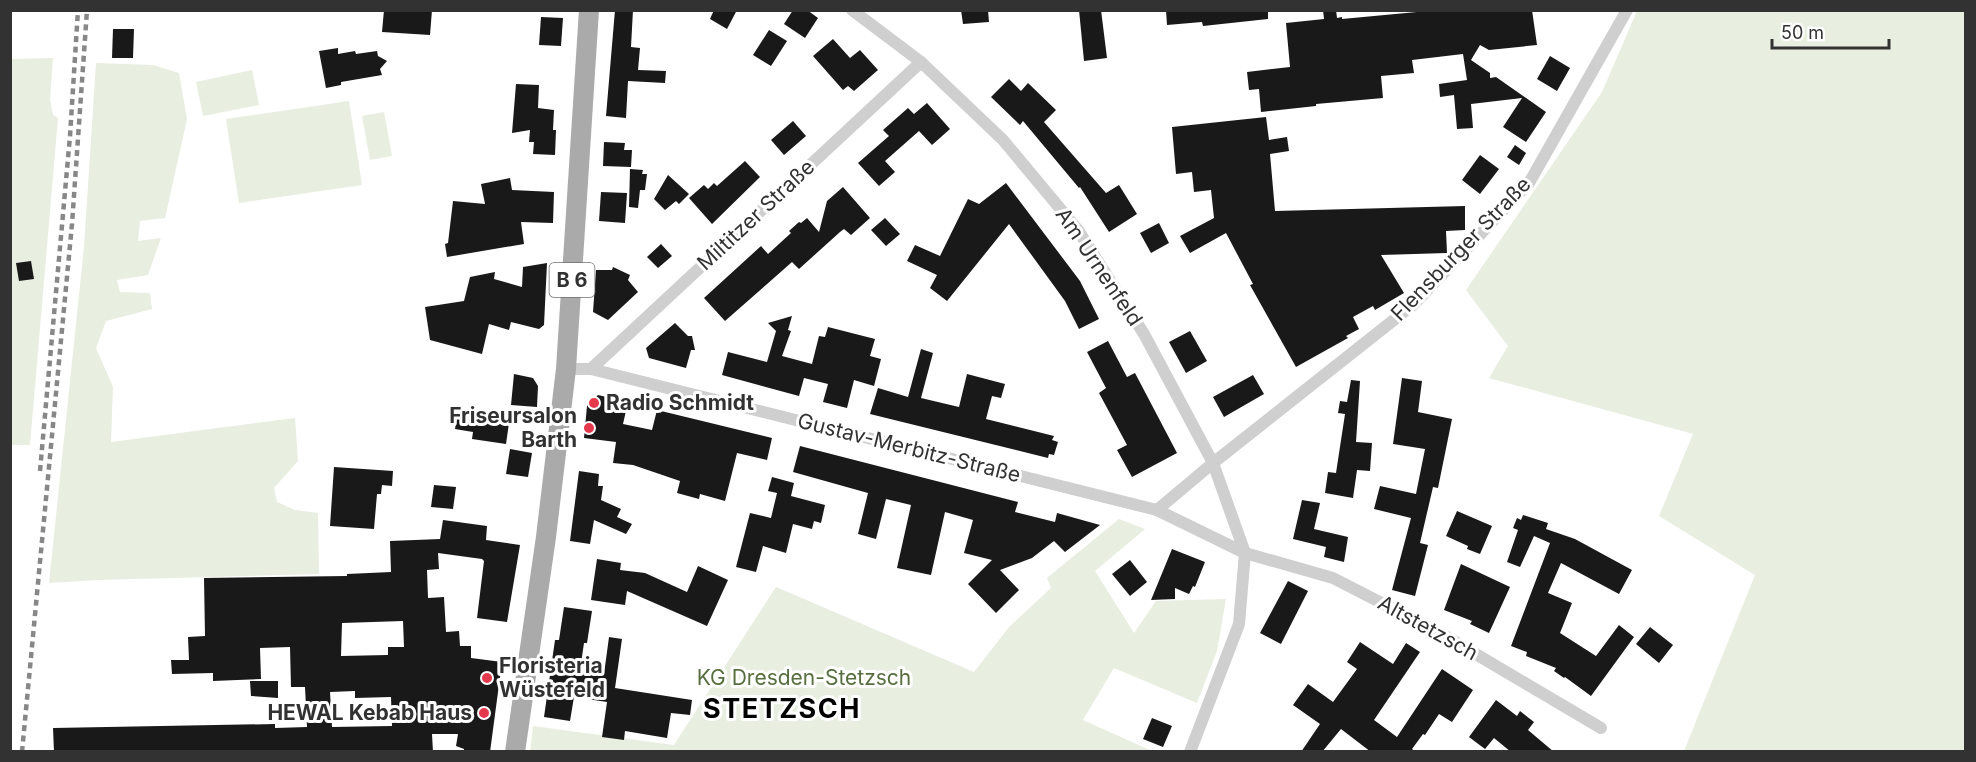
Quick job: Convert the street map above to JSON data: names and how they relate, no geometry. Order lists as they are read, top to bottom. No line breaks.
{"streets":{"main road":["B 6"],"street":["Miltitzer Straße","Flensburger Straße","Am Urnenfeld","Gustav-Merbitz-Straße","Altstetzsch"]},"crossings":[["Miltitzer Straße","Am Urnenfeld"],["Miltitzer Straße","Gustav-Merbitz-Straße"],["Flensburger Straße","Am Urnenfeld"],["Flensburger Straße","Gustav-Merbitz-Straße"],["Am Urnenfeld","Gustav-Merbitz-Straße"],["Am Urnenfeld","Altstetzsch"],["B 6","Gustav-Merbitz-Straße"],["Gustav-Merbitz-Straße","Altstetzsch"]],"districts":["STETZSCH"],"parks":["KG Dresden-Stetzsch"],"places":["Radio Schmidt","Friseursalon Barth","Floristeria Wüstefeld","HEWAL Kebab Haus"],"scale_bar":"50 m"}
